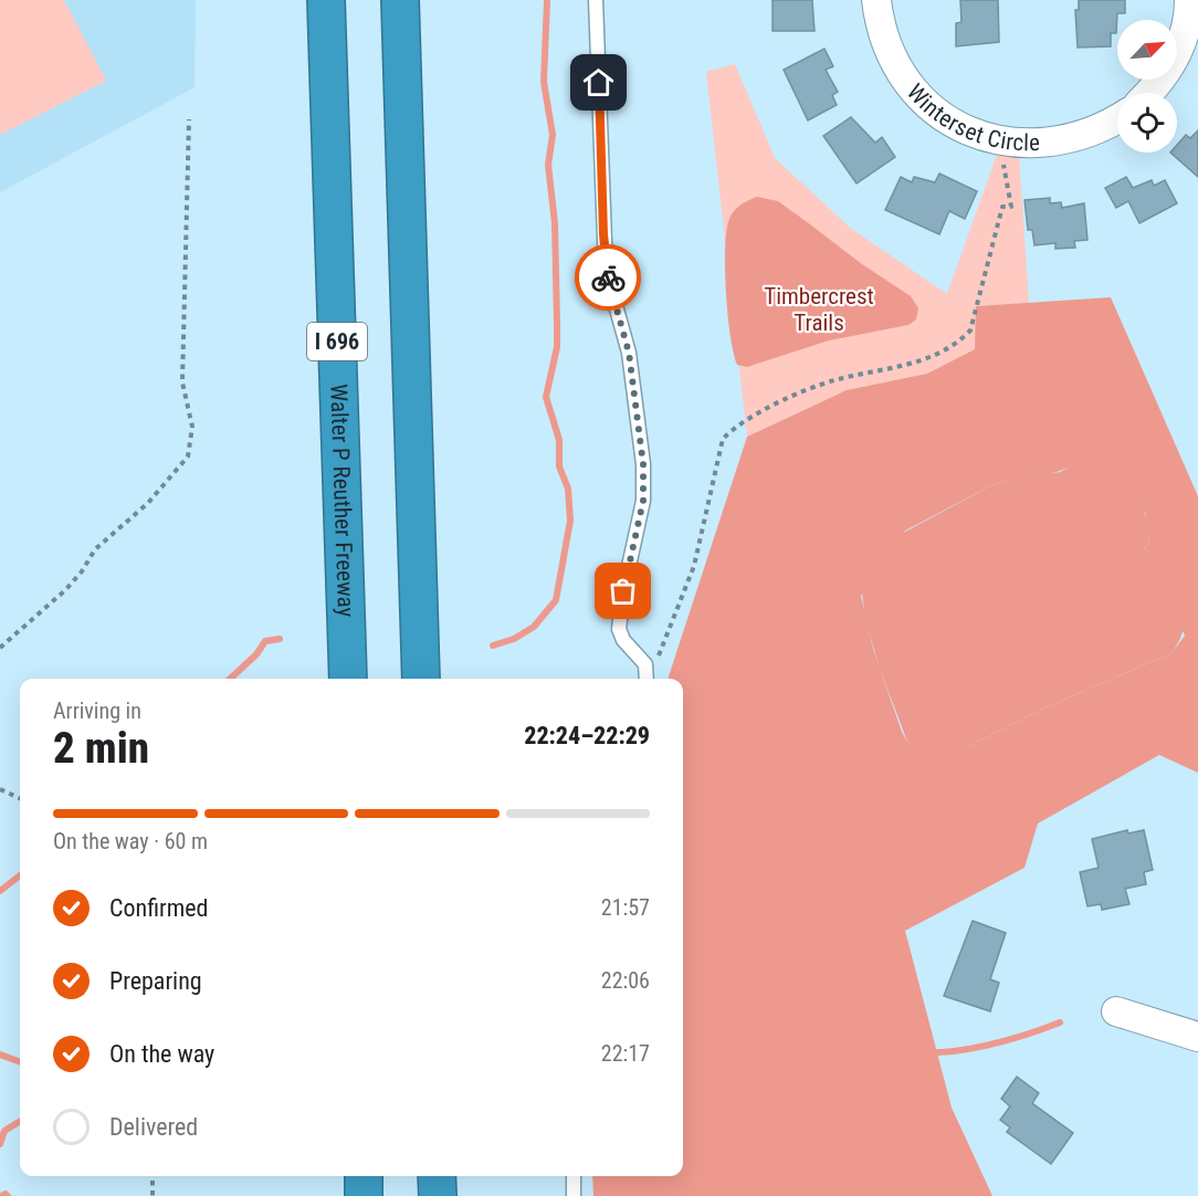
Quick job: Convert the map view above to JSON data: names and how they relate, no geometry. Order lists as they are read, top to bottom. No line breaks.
{"streets":{"highway":["I 696","Walter P Reuther Freeway"],"street":["Winterset Circle"]},"parks":["Timbercrest Trails"],"north":"top right","page":{"heading":["2 min","Arriving in","22:24–22:29"],"bar":"On the way · 60 m","list":[["Confirmed","21:57"],["Preparing","22:06"],["On the way","22:17"],"Delivered"]}}
